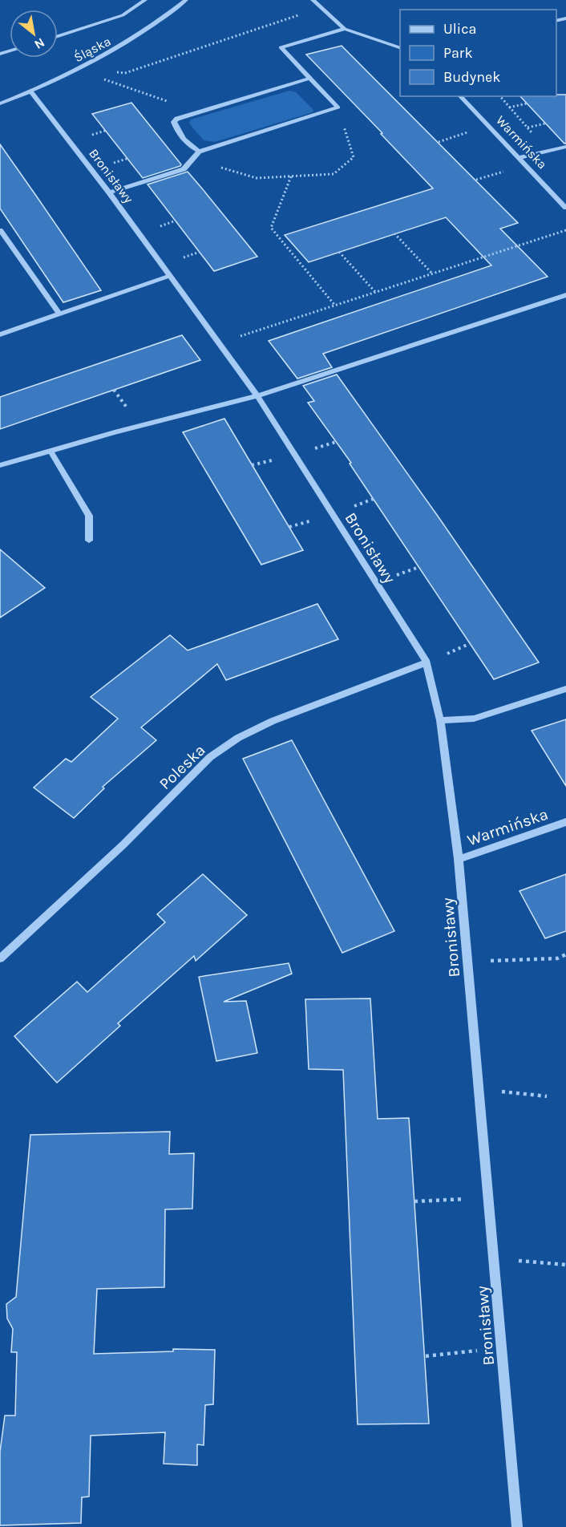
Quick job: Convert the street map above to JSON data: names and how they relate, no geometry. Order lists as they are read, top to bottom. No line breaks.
{"streets":{"street":["Śląska","Warmińska","Bronisławy","Poleska"]},"crossings":[["Śląska","Bronisławy"],["Warmińska","Bronisławy"],["Bronisławy","Poleska"]],"legend":["Ulica","Park","Budynek"],"north":"bottom right"}
